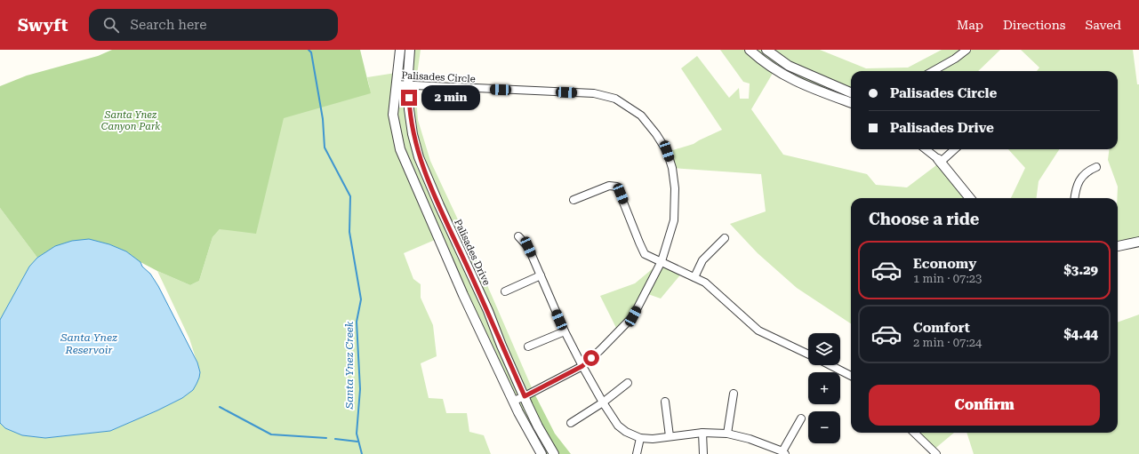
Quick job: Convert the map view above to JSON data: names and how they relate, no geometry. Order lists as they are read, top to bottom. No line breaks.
{"streets":{"street":["Palisades Circle","Palisades Drive"]},"crossings":[["Palisades Circle","Palisades Drive"]],"water":["Santa Ynez Reservoir","Santa Ynez Creek"],"parks":["Santa Ynez Canyon Park"],"page":{"header":"Swyft","search":"Search here","nav":["Map","Directions","Saved"],"banner":["Palisades Circle","Palisades Drive"],"bubble":"2 min","heading":"Choose a ride","list":[{"name":"Economy","note":"1 min · 07:23","value":"$3.29"},{"name":"Comfort","note":"2 min · 07:24","value":"$4.44"}],"map_buttons":["+","−"],"buttons":"Confirm"}}
